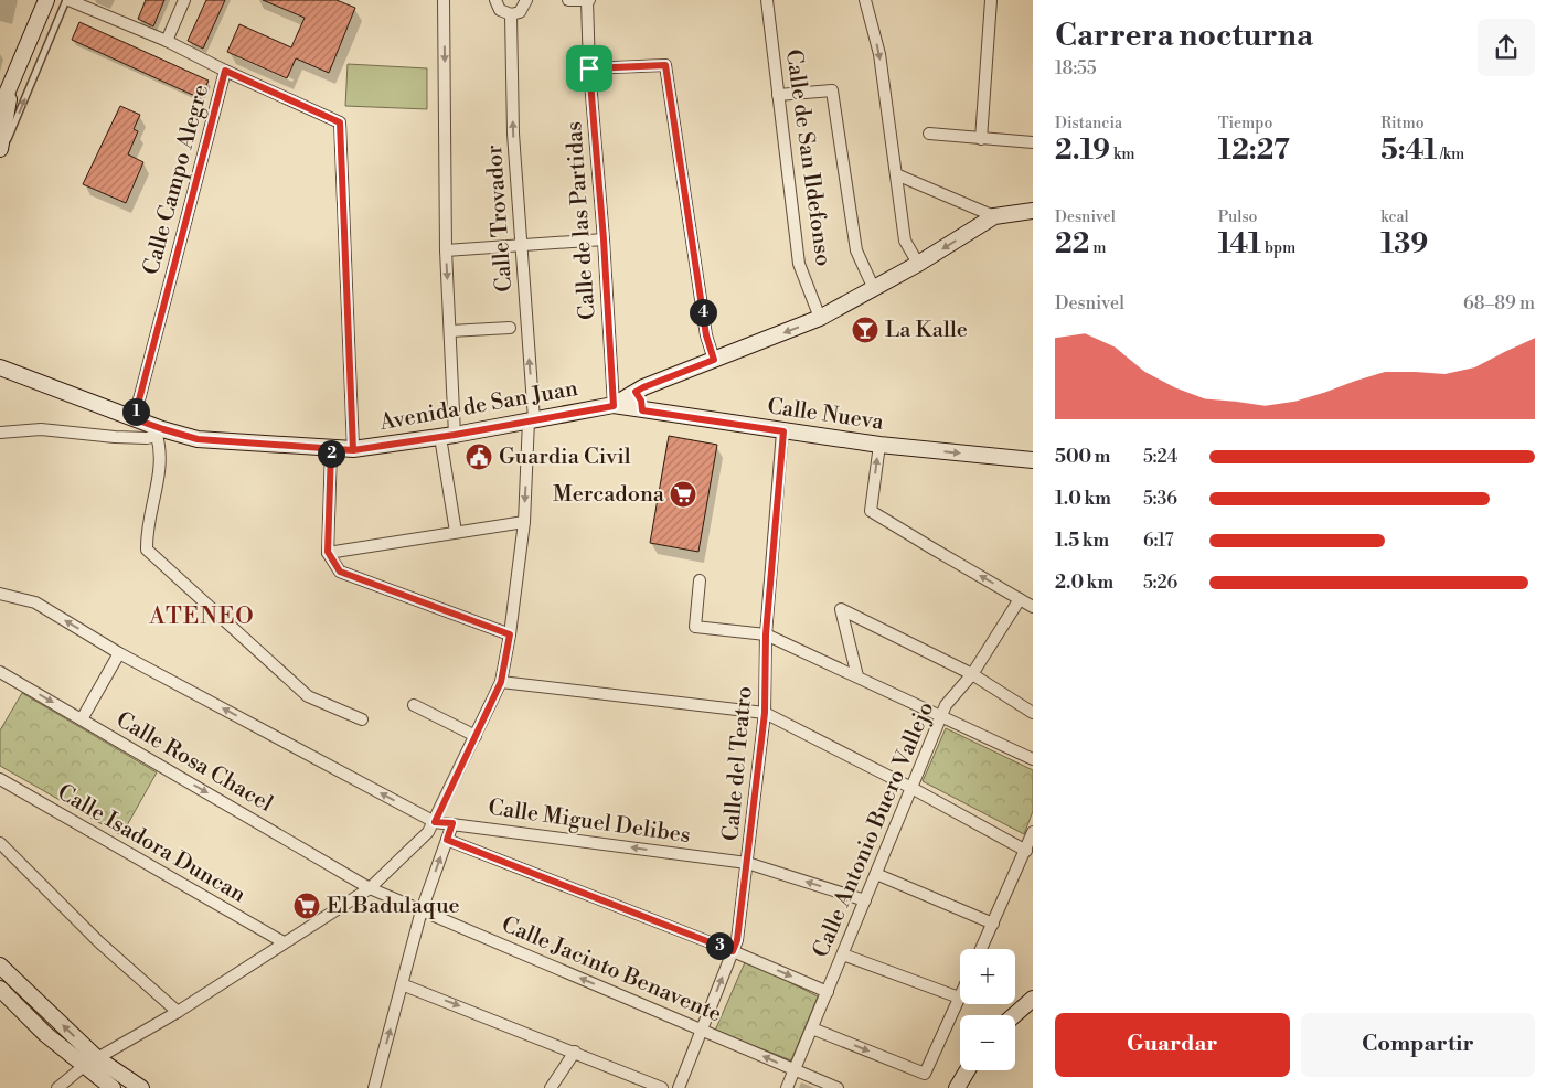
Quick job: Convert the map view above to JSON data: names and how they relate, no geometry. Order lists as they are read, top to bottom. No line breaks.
{"streets":{"main road":["Avenida de San Juan","Calle Nueva"],"street":["Calle de San Ildefonso","Calle Campo Alegre","Calle Trovador","Calle de las Partidas","Calle Rosa Chacel","Calle del Teatro","Calle Miguel Delibes","Calle Antonio Buero Vallejo","Calle Isadora Duncan","Calle Jacinto Benavente"]},"crossings":[["Calle Campo Alegre","Avenida de San Juan"],["Calle Trovador","Avenida de San Juan"],["Calle Trovador","Calle Rosa Chacel"],["Calle Trovador","Calle Miguel Delibes"],["Calle Trovador","Calle Isadora Duncan"],["Calle Trovador","Calle Jacinto Benavente"],["Calle de las Partidas","Avenida de San Juan"],["Calle de las Partidas","Calle Nueva"],["Avenida de San Juan","Calle Nueva"],["Calle Nueva","Calle del Teatro"],["Calle Rosa Chacel","Calle Jacinto Benavente"],["Calle del Teatro","Calle Miguel Delibes"],["Calle del Teatro","Calle Jacinto Benavente"],["Calle Miguel Delibes","Calle Antonio Buero Vallejo"],["Calle Antonio Buero Vallejo","Calle Jacinto Benavente"]],"one_way":["Calle Nueva"],"districts":["ATENEO"],"places":{"bar":["La Kalle"],"public building":["Guardia Civil"],"supermarket":["Mercadona","El Badulaque"]},"page":{"heading":["Carrera nocturna","18:55"],"stats":[["Distancia","2.19 km"],["Tiempo","12:27"],["Ritmo","5:41 /km"],["Desnivel","22 m"],["Pulso","141 bpm"],["kcal","139"]],"chart":["Desnivel","68–89 m"],"pins":["4","1","2","3"],"list":[{"name":"500 m","note":"5:24"},{"name":"1.0 km","note":"5:36"},{"name":"1.5 km","note":"6:17"},{"name":"2.0 km","note":"5:26"}],"map_buttons":["+","−"],"buttons":["Guardar","Compartir"]}}
